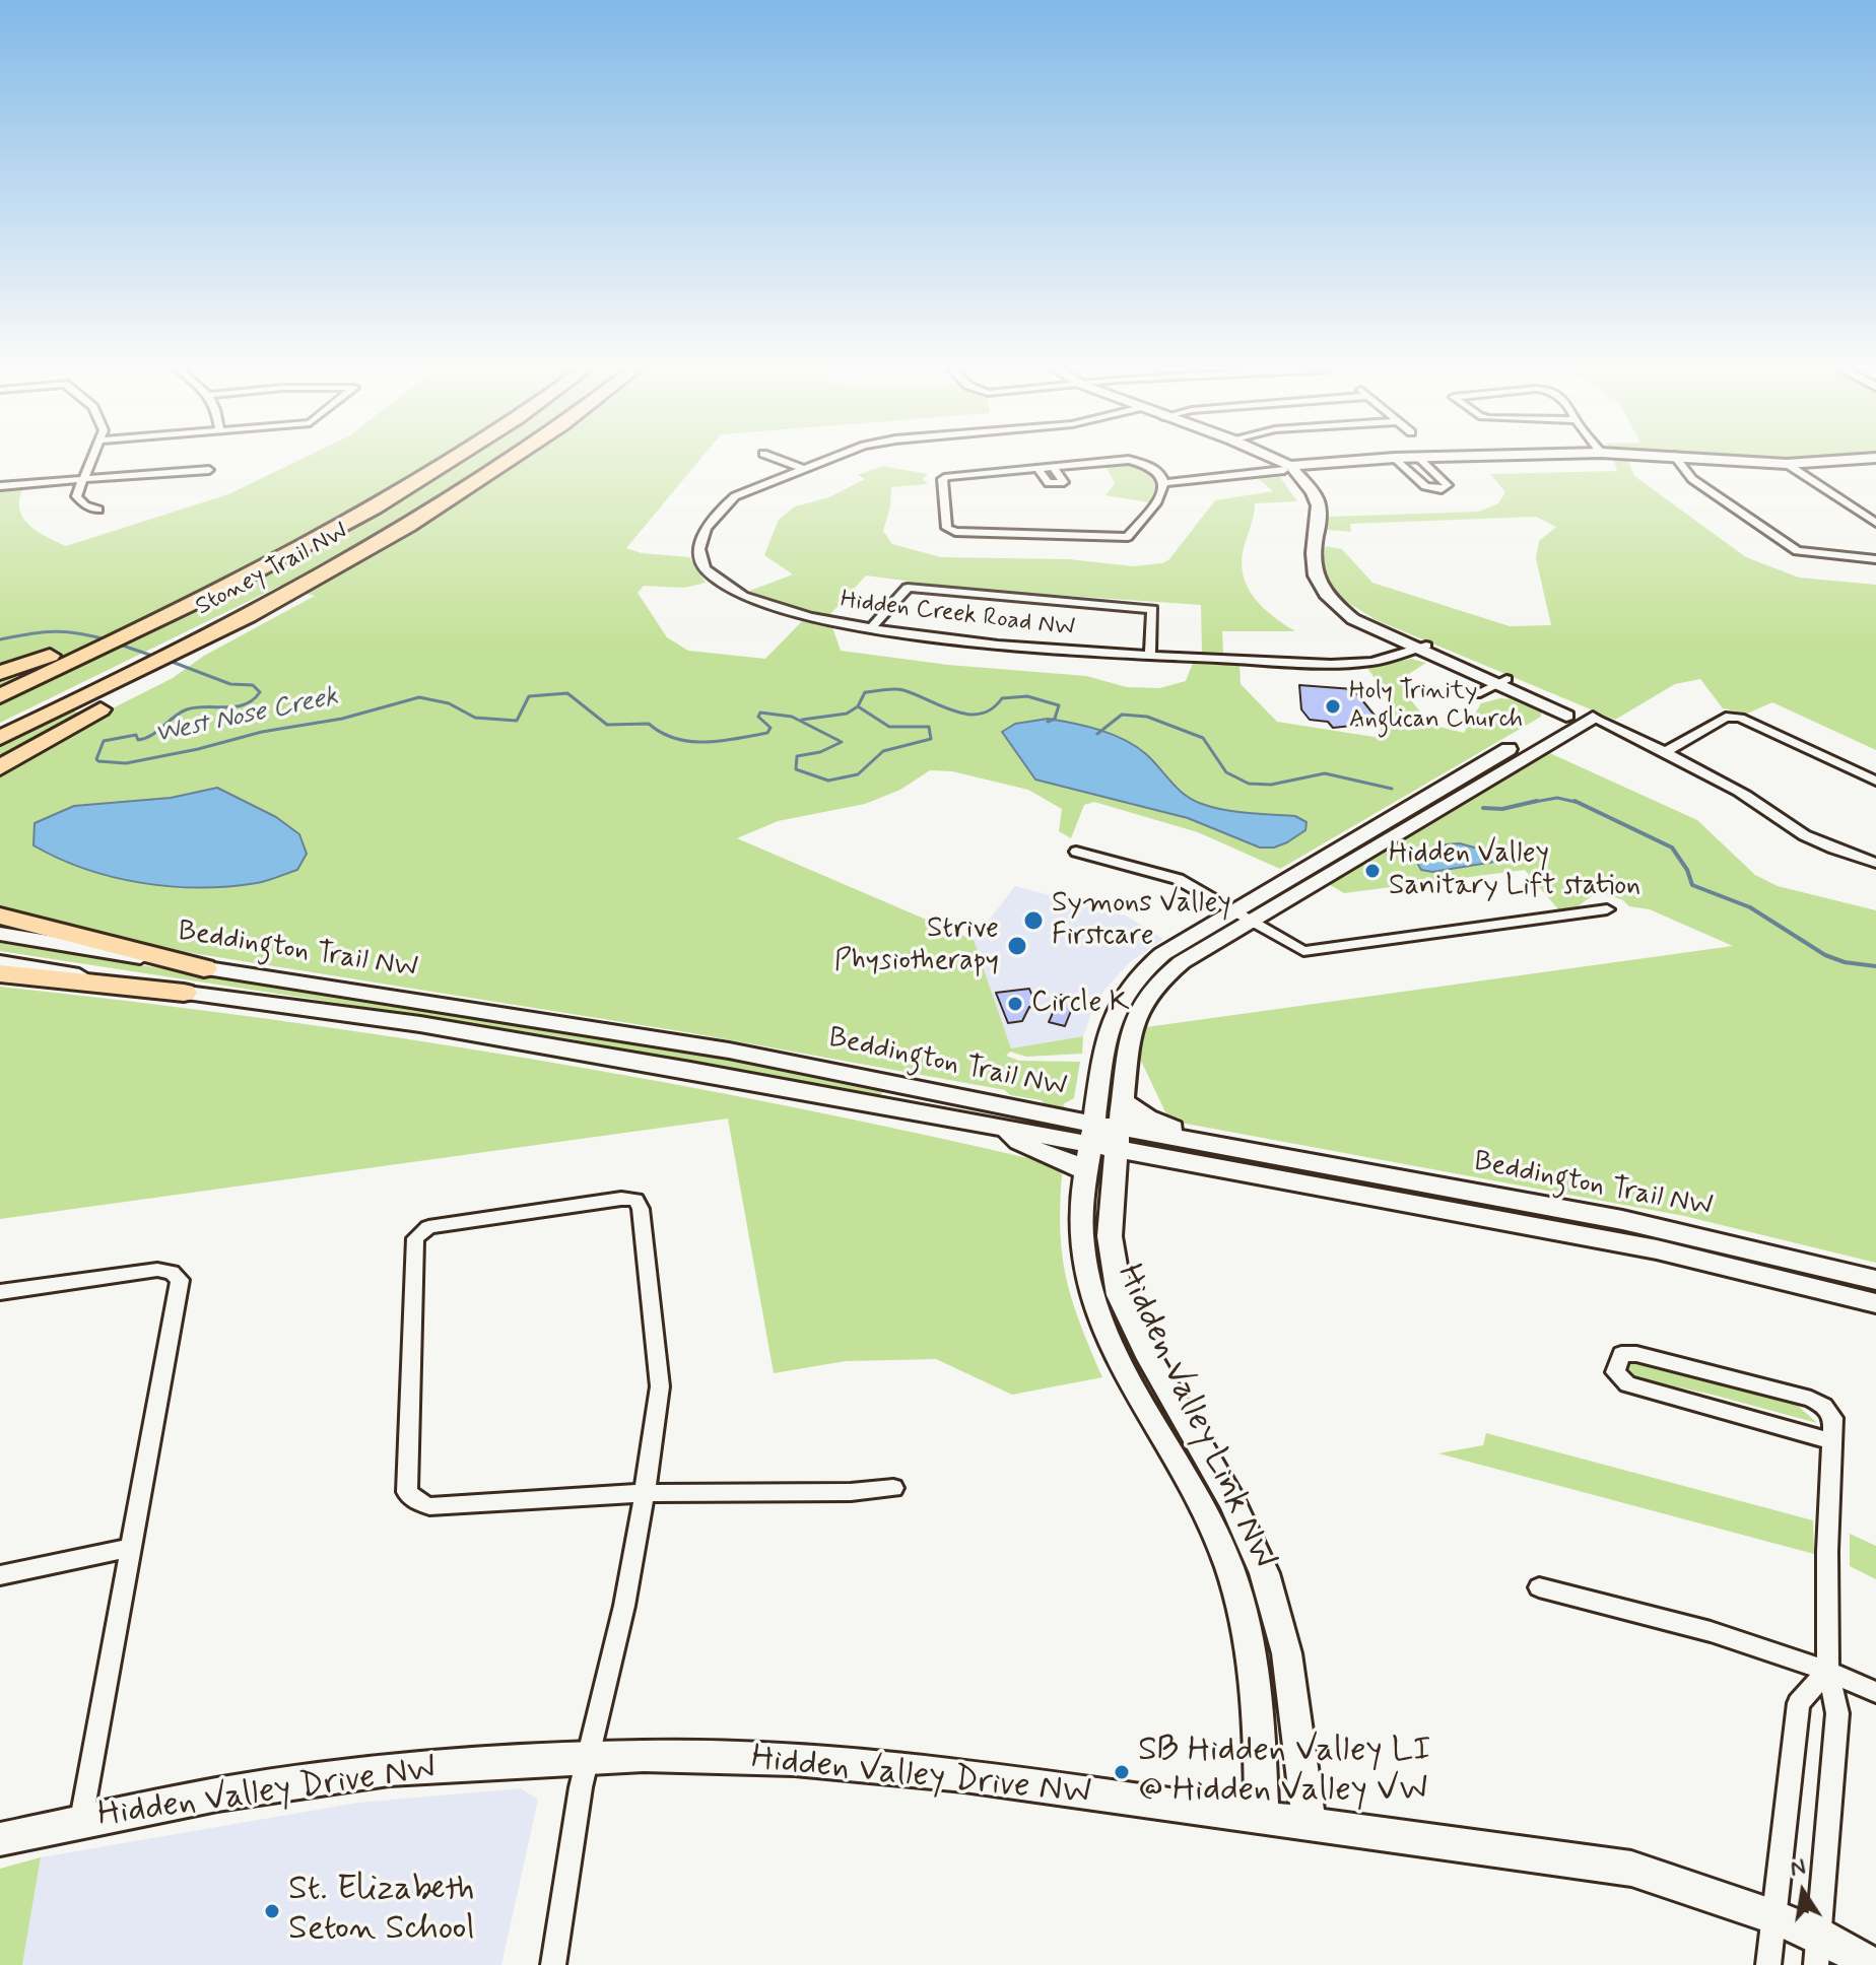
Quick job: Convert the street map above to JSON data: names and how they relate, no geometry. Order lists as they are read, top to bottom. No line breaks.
{"streets":{"highway":["Stoney Trail NW"],"street":["Hidden Creek Road NW","Beddington Trail NW","Hidden Valley Link NW","Hidden Valley Drive NW"]},"crossings":[["Beddington Trail NW","Hidden Valley Link NW"],["Hidden Valley Link NW","Hidden Valley Drive NW"]],"water":["West Nose Creek"],"places":["Holy Trinity Anglican Church","Hidden Valley Sanitary Lift station","Symons Valley Firstcare","Strive Physiotherapy","Circle K","SB Hidden Valley LI @ Hidden Valley VW","St. Elizabeth Seton School"],"north":"top"}
